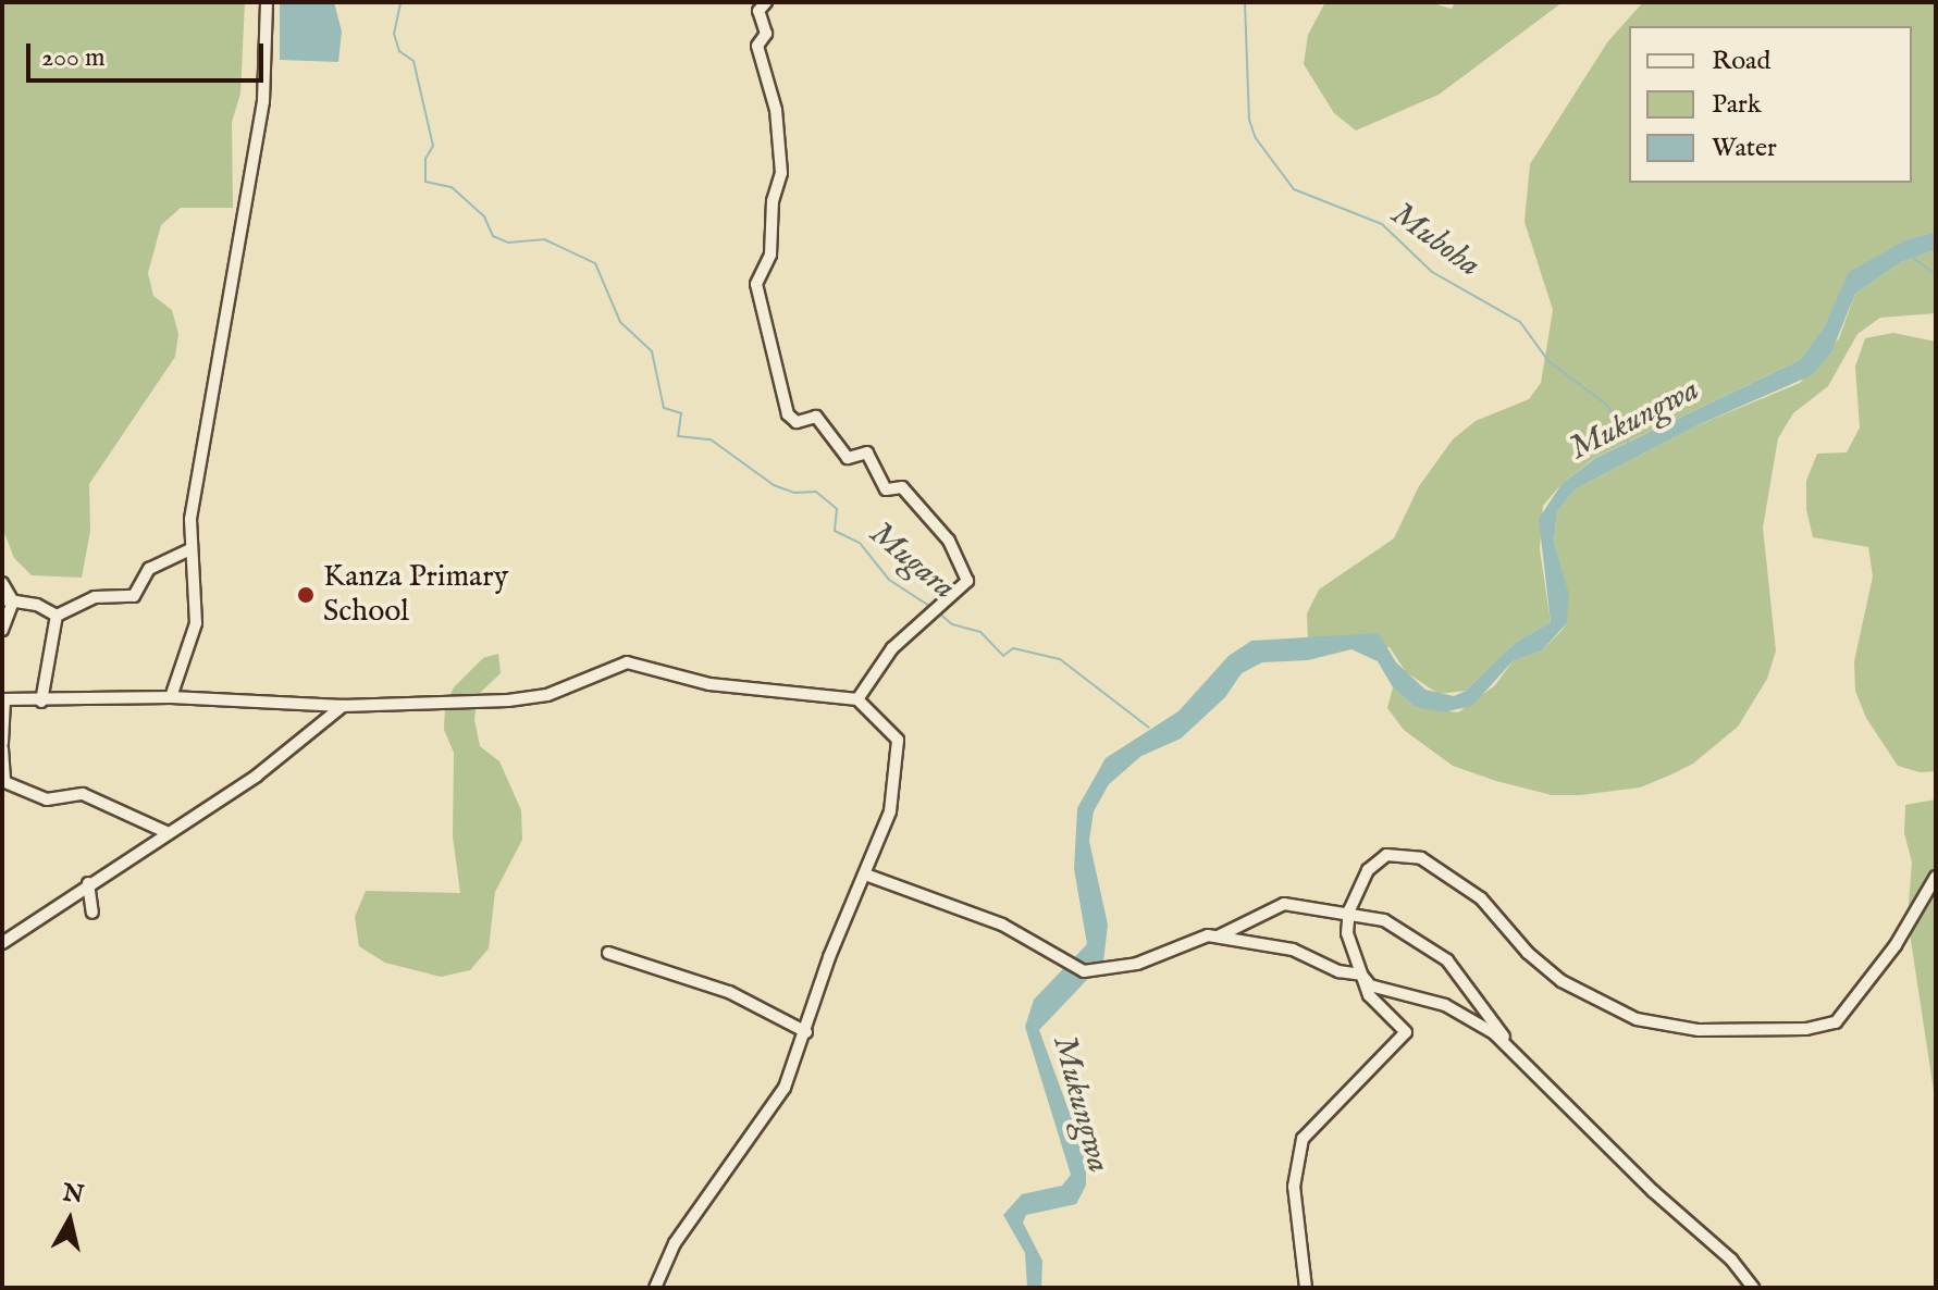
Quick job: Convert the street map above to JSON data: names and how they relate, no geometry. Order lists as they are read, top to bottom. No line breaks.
{"water":["Muboha","Mukungwa","Mugara"],"places":["Kanza Primary School"],"legend":["Road","Park","Water"],"scale_bar":"200 m","north":"top"}
